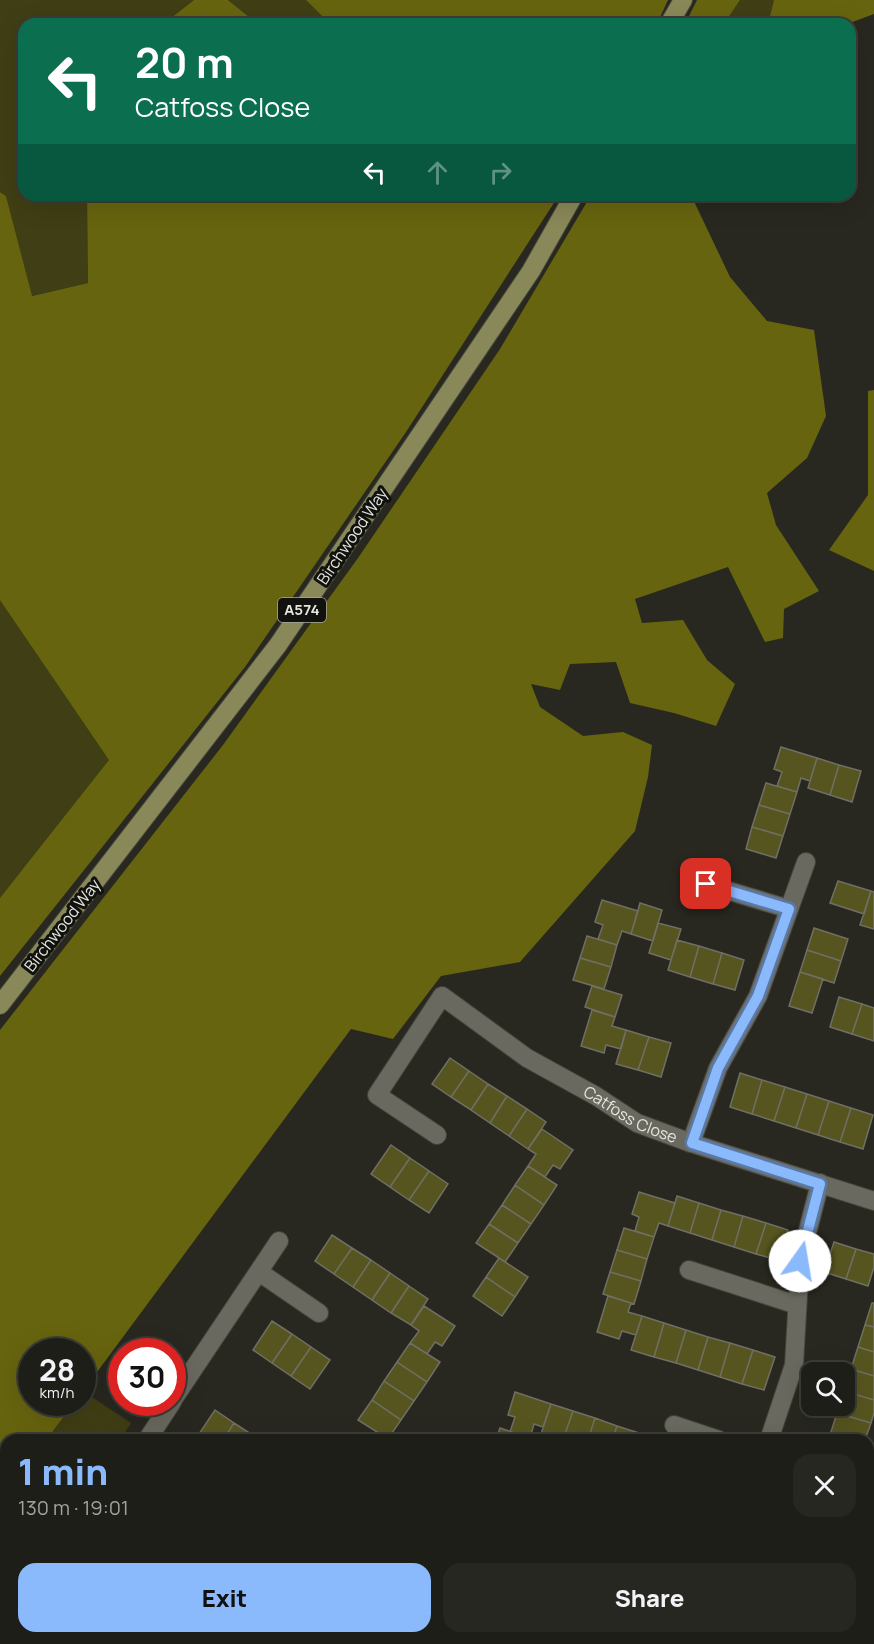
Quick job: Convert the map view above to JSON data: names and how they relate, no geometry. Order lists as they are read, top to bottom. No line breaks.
{"streets":{"main road":["Birchwood Way","A574"],"street":["Catfoss Close"]},"page":{"turn":["20 m","Catfoss Close"],"speed":"28 km/h","limit":"30","heading":["1 min","130 m · 19:01"],"buttons":["Exit","Share"]}}
